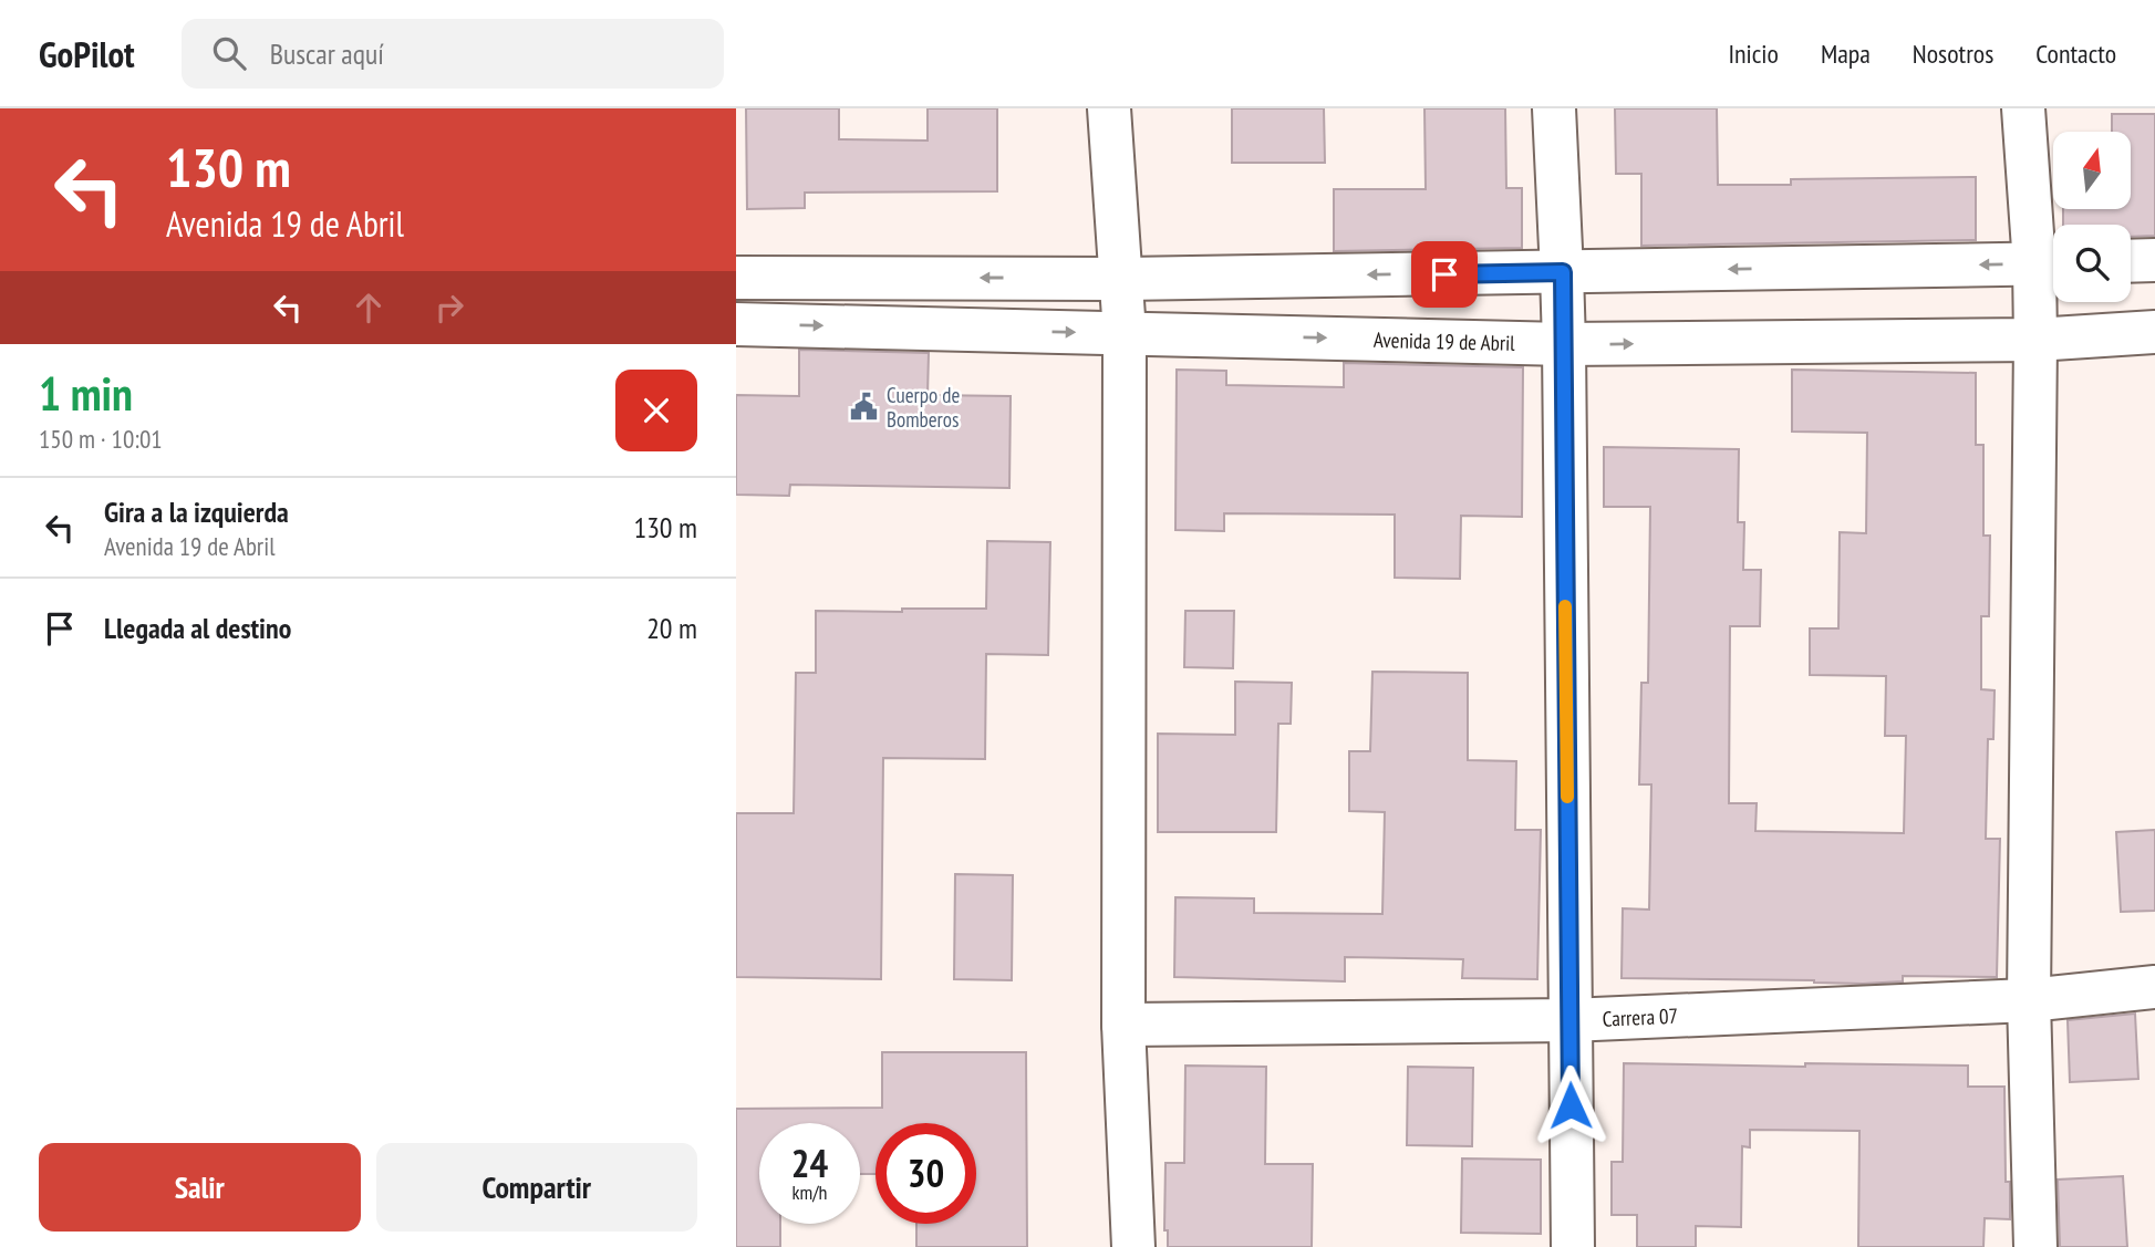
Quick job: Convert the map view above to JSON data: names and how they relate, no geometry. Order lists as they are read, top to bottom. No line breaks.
{"streets":{"street":["Avenida 19 de Abril","Carrera 07"]},"places":{"public building":["Cuerpo de Bomberos"]},"north":"top","page":{"header":"GoPilot","search":"Buscar aquí","nav":["Inicio","Mapa","Nosotros","Contacto"],"turn":["130 m","Avenida 19 de Abril"],"heading":["1 min","150 m · 10:01"],"list":[{"name":"Gira a la izquierda","note":"Avenida 19 de Abril","value":"130 m"},{"name":"Llegada al destino","value":"20 m"}],"speed":"24 km/h","limit":"30","buttons":["Salir","Compartir"]}}
